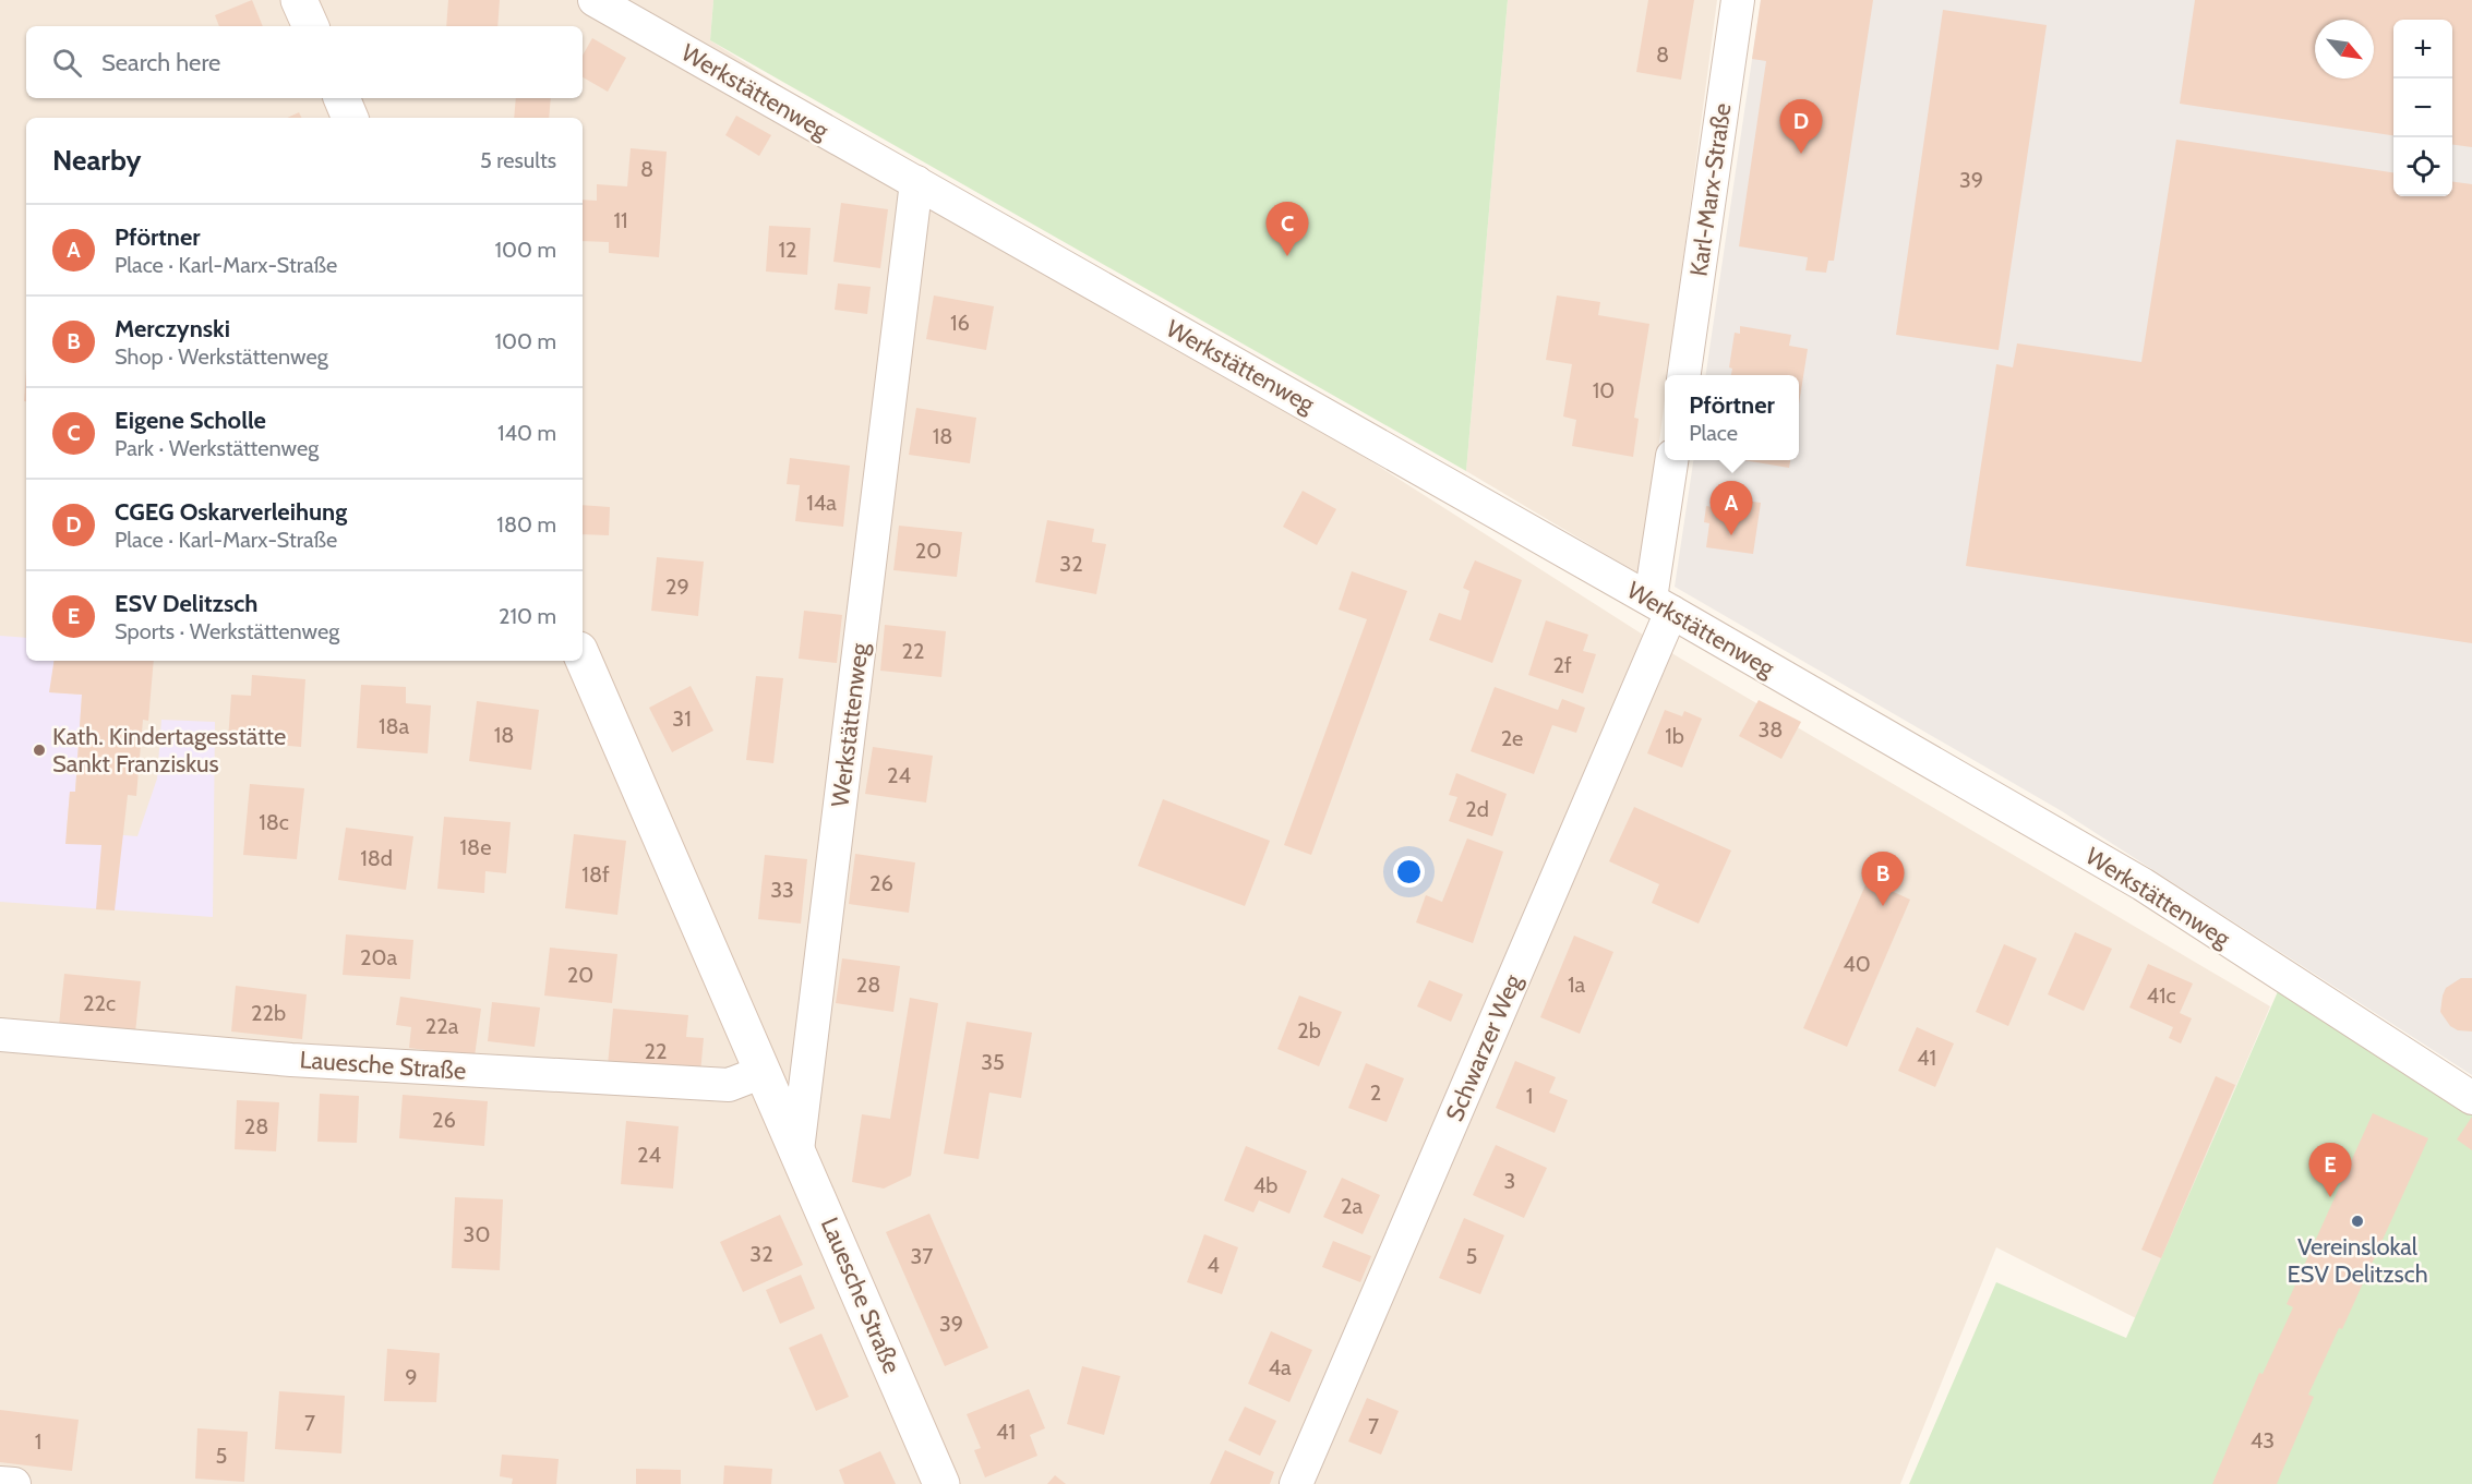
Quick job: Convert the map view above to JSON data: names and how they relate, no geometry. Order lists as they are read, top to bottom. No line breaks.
{"streets":{"street":["Werkstättenweg","Karl-Marx-Straße","Schwarzer Weg","Lauesche Straße"]},"crossings":[["Werkstättenweg","Schwarzer Weg"],["Werkstättenweg","Lauesche Straße"]],"places":["Kath. Kindertagesstätte Sankt Franziskus","Vereinslokal ESV Delitzsch"],"house_numbers":["8","8","39","11","12","16","10","18","14a","20","32","29","22","2f","31","18a","38","18","1b","2e","24","2d","18c","18e","18d","18f","26","33","20a","40","20","28","1a","41c","22c","22b","22a","2b","22","41","35","2","1","26","28","24","3","4b","2a","30","32","37","5","4","39","4a","9","7","7","41","43","1","5"],"north":"bottom right","page":{"map_buttons":["+","−"],"search":"Search here","pins":["D","C","A","B","E"],"heading":["Nearby","5 results"],"list":[{"mark":"A","name":"Pförtner","note":"Place · Karl-Marx-Straße","value":"100 m"},{"mark":"B","name":"Merczynski","note":"Shop · Werkstättenweg","value":"100 m"},{"mark":"C","name":"Eigene Scholle","note":"Park · Werkstättenweg","value":"140 m"},{"mark":"D","name":"CGEG Oskarverleihung","note":"Place · Karl-Marx-Straße","value":"180 m"},{"mark":"E","name":"ESV Delitzsch","note":"Sports · Werkstättenweg","value":"210 m"}],"popup":["Pförtner","Place"]}}
